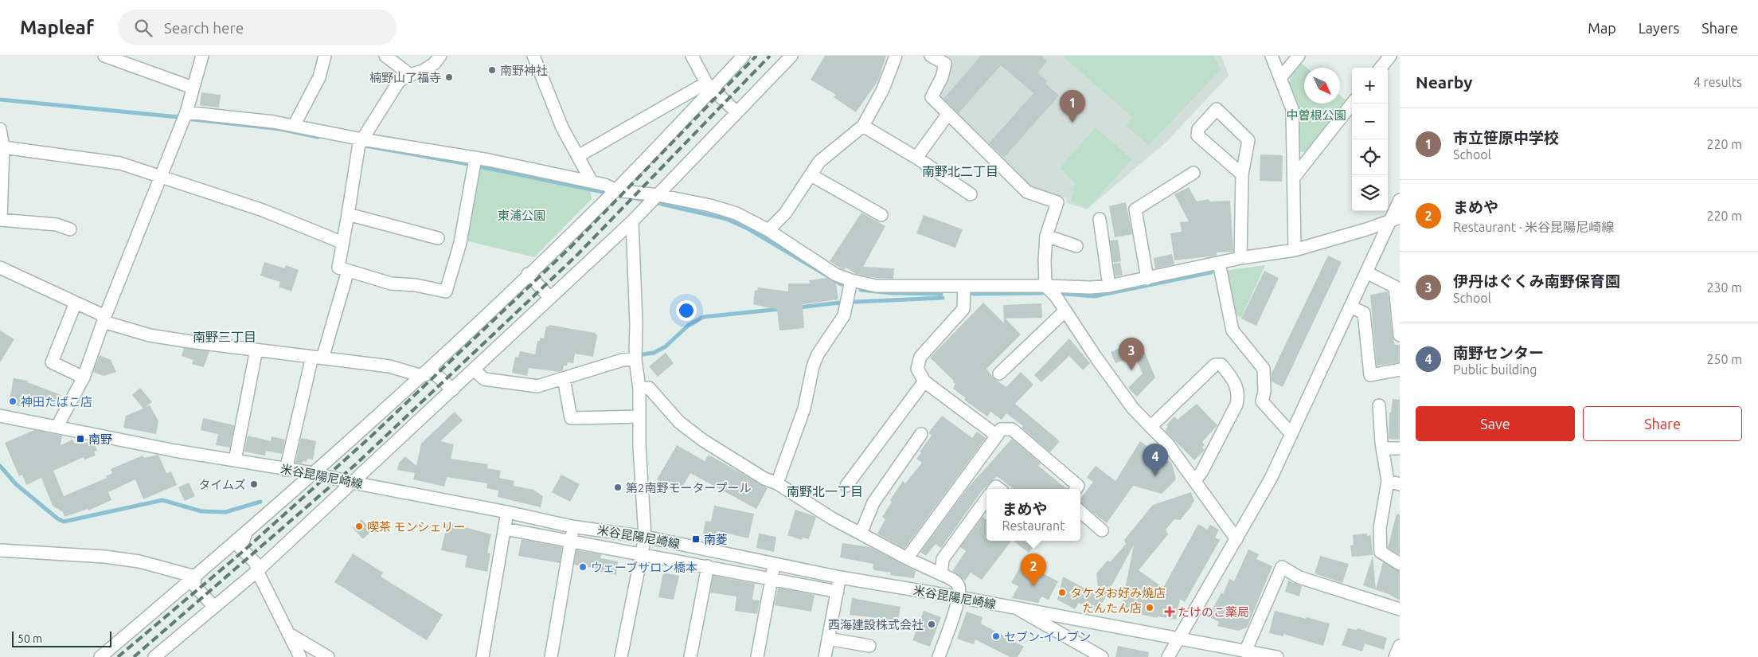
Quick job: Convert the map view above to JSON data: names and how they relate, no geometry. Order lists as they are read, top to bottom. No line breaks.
{"streets":{"street":["米谷昆陽尼崎線"]},"districts":["南野北二丁目","南野三丁目","南野北一丁目"],"parks":["中曽根公園","東浦公園"],"places":{"other":["南野神社","楠野山了福寺","神田たばこ店","タイムズ","第2南野モータープール","喫茶 モンシェリー","ウェーブサロン橋本","タケダお好み焼店","たんたん店","西海建設株式会社","セブン-イレブン"],"transit":["南野","南菱"],"health":["たけのこ薬局"]},"scale_bar":"50 m","north":"bottom right","page":{"header":"Mapleaf","search":"Search here","nav":["Map","Layers","Share"],"heading":["Nearby","4 results"],"map_buttons":["+","−"],"pins":["1","3","4","2"],"list":[{"mark":"1","name":"市立笹原中学校","note":"School","value":"220 m"},{"mark":"2","name":"まめや","note":"Restaurant · 米谷昆陽尼崎線","value":"220 m"},{"mark":"3","name":"伊丹はぐくみ南野保育園","note":"School","value":"230 m"},{"mark":"4","name":"南野センター","note":"Public building","value":"250 m"}],"buttons":["Save","Share"],"popup":["まめや","Restaurant"],"scale":"50 m"}}
